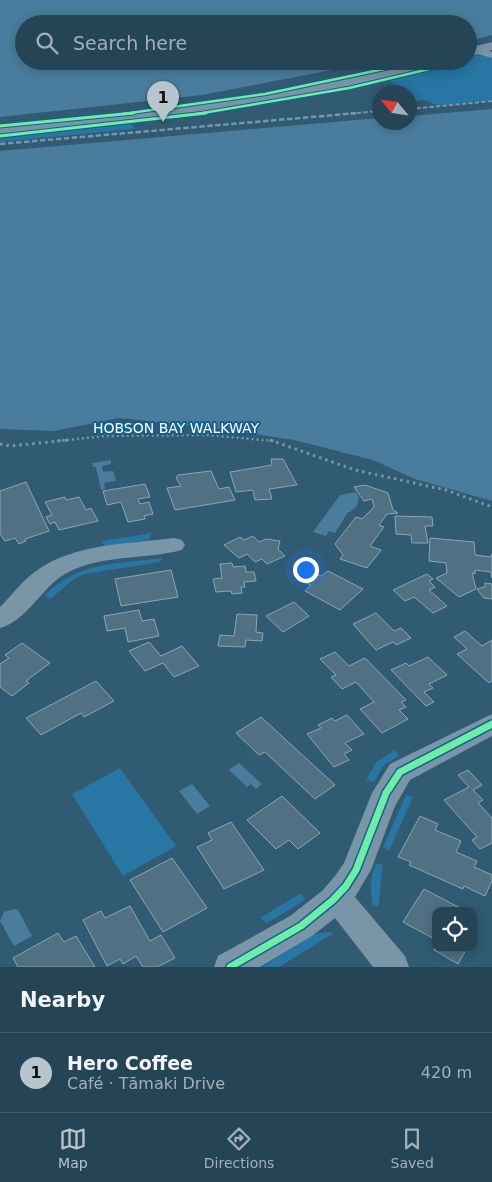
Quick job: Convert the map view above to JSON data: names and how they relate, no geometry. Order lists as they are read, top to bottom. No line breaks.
{"streets":{"path":["HOBSON BAY WALKWAY"]},"north":"top left","page":{"search":"Search here","pins":"1","heading":"Nearby","list":[{"mark":"1","name":"Hero Coffee","note":"Café · Tāmaki Drive","value":"420 m"}],"nav":["Map","Directions","Saved"]}}
